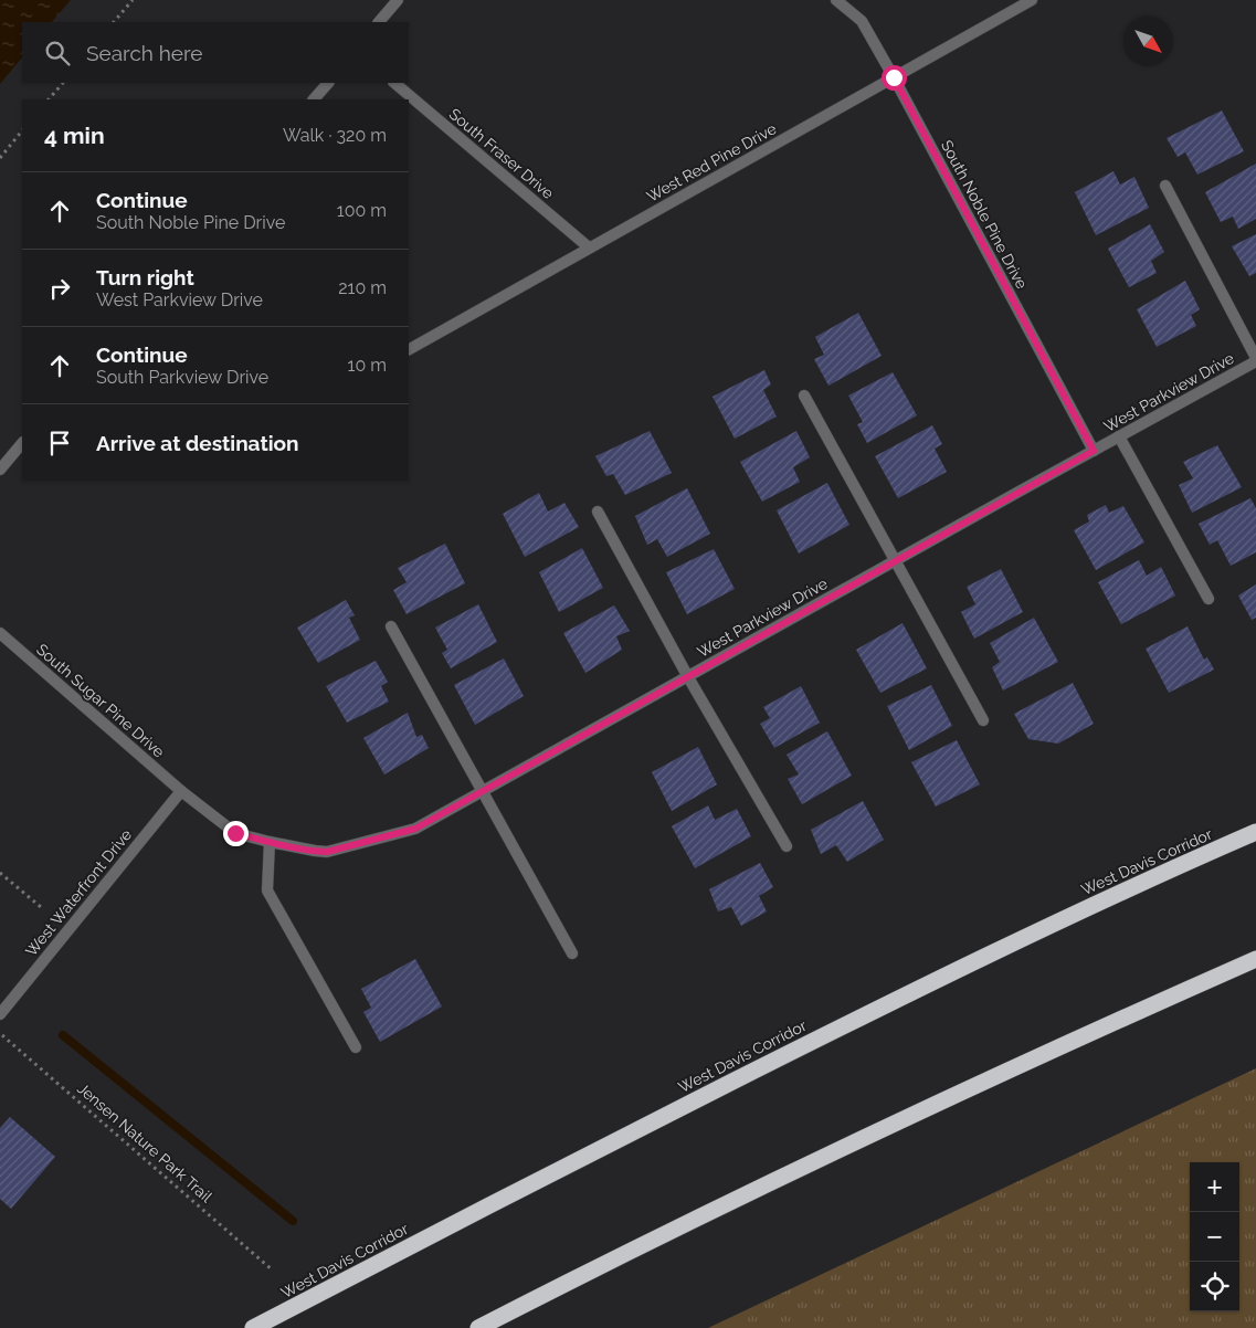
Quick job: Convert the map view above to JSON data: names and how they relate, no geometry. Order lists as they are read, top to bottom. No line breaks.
{"streets":{"highway":["West Davis Corridor"],"street":["South Fraser Drive","West Red Pine Drive","South Noble Pine Drive","West Parkview Drive","South Sugar Pine Drive","West Waterfront Drive"],"path":["Jensen Nature Park Trail"]},"crossings":[["South Fraser Drive","West Red Pine Drive"],["West Red Pine Drive","South Noble Pine Drive"],["South Noble Pine Drive","West Parkview Drive"],["West Parkview Drive","South Sugar Pine Drive"],["South Sugar Pine Drive","West Waterfront Drive"]],"north":"bottom right","page":{"search":"Search here","heading":["4 min","Walk · 320 m"],"list":[["Continue","South Noble Pine Drive","100 m"],["Turn right","West Parkview Drive","210 m"],["Continue","South Parkview Drive","10 m"],"Arrive at destination"],"map_buttons":["+","−"]}}
